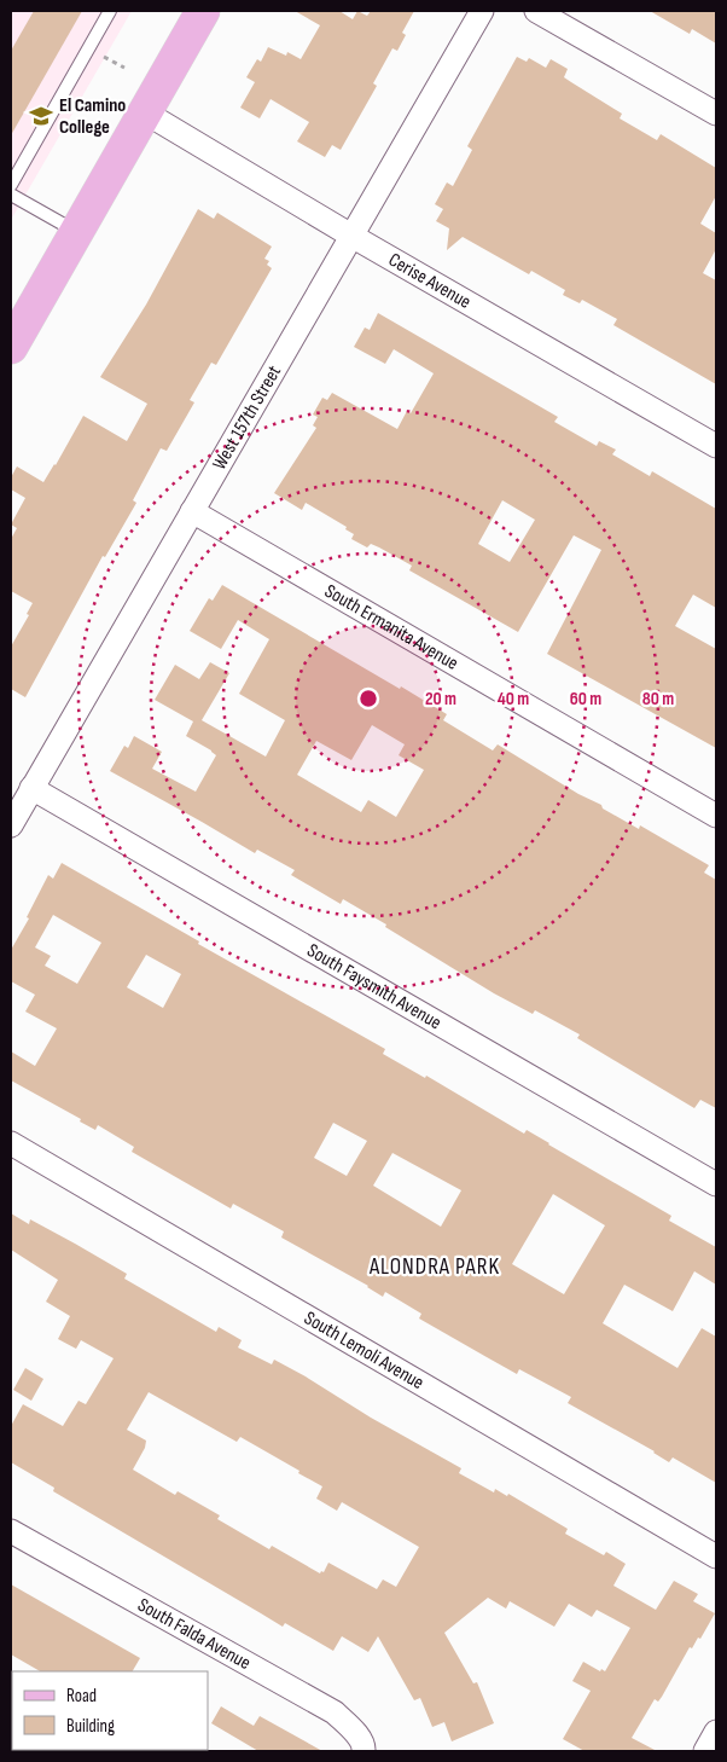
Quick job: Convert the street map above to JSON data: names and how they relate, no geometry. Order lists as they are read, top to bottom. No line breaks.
{"streets":{"street":["Cerise Avenue","West 157th Street","South Ermanita Avenue","South Faysmith Avenue","South Lemoli Avenue","South Falda Avenue"]},"crossings":[["Cerise Avenue","West 157th Street"],["West 157th Street","South Ermanita Avenue"],["West 157th Street","South Faysmith Avenue"]],"districts":["ALONDRA PARK"],"places":{"school or university":["El Camino College"]},"legend":["Road","Building"],"rings":["20 m","40 m","60 m","80 m"]}
